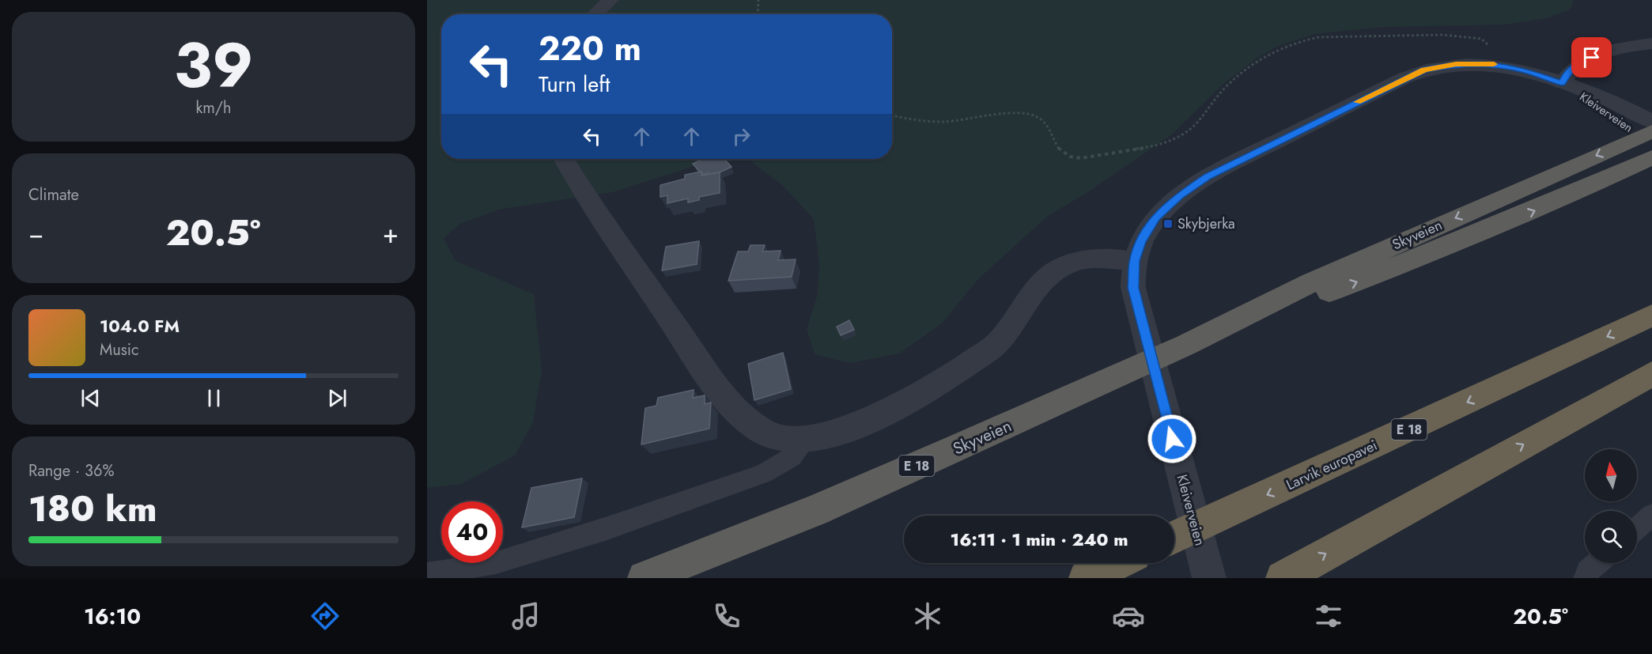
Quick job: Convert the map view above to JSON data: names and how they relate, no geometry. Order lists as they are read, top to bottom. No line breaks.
{"streets":{"highway":["Skyveien","E 18","Larvik europavei"],"street":["Kleiverveien"]},"crossings":[["Kleiverveien","Skyveien"]],"places":{"transit":["Skybjerka"]},"north":"top","page":{"tile":[["39","km/h"],"Climate",["Range · 36%","180 km"]],"turn":["220 m","Turn left"],"heat":["−","20.5°","+"],"song":["104.0 FM","Music"],"limit":"40","trip":"16:11 · 1 min · 240 m","tabs":["16:10","20.5°"]}}
